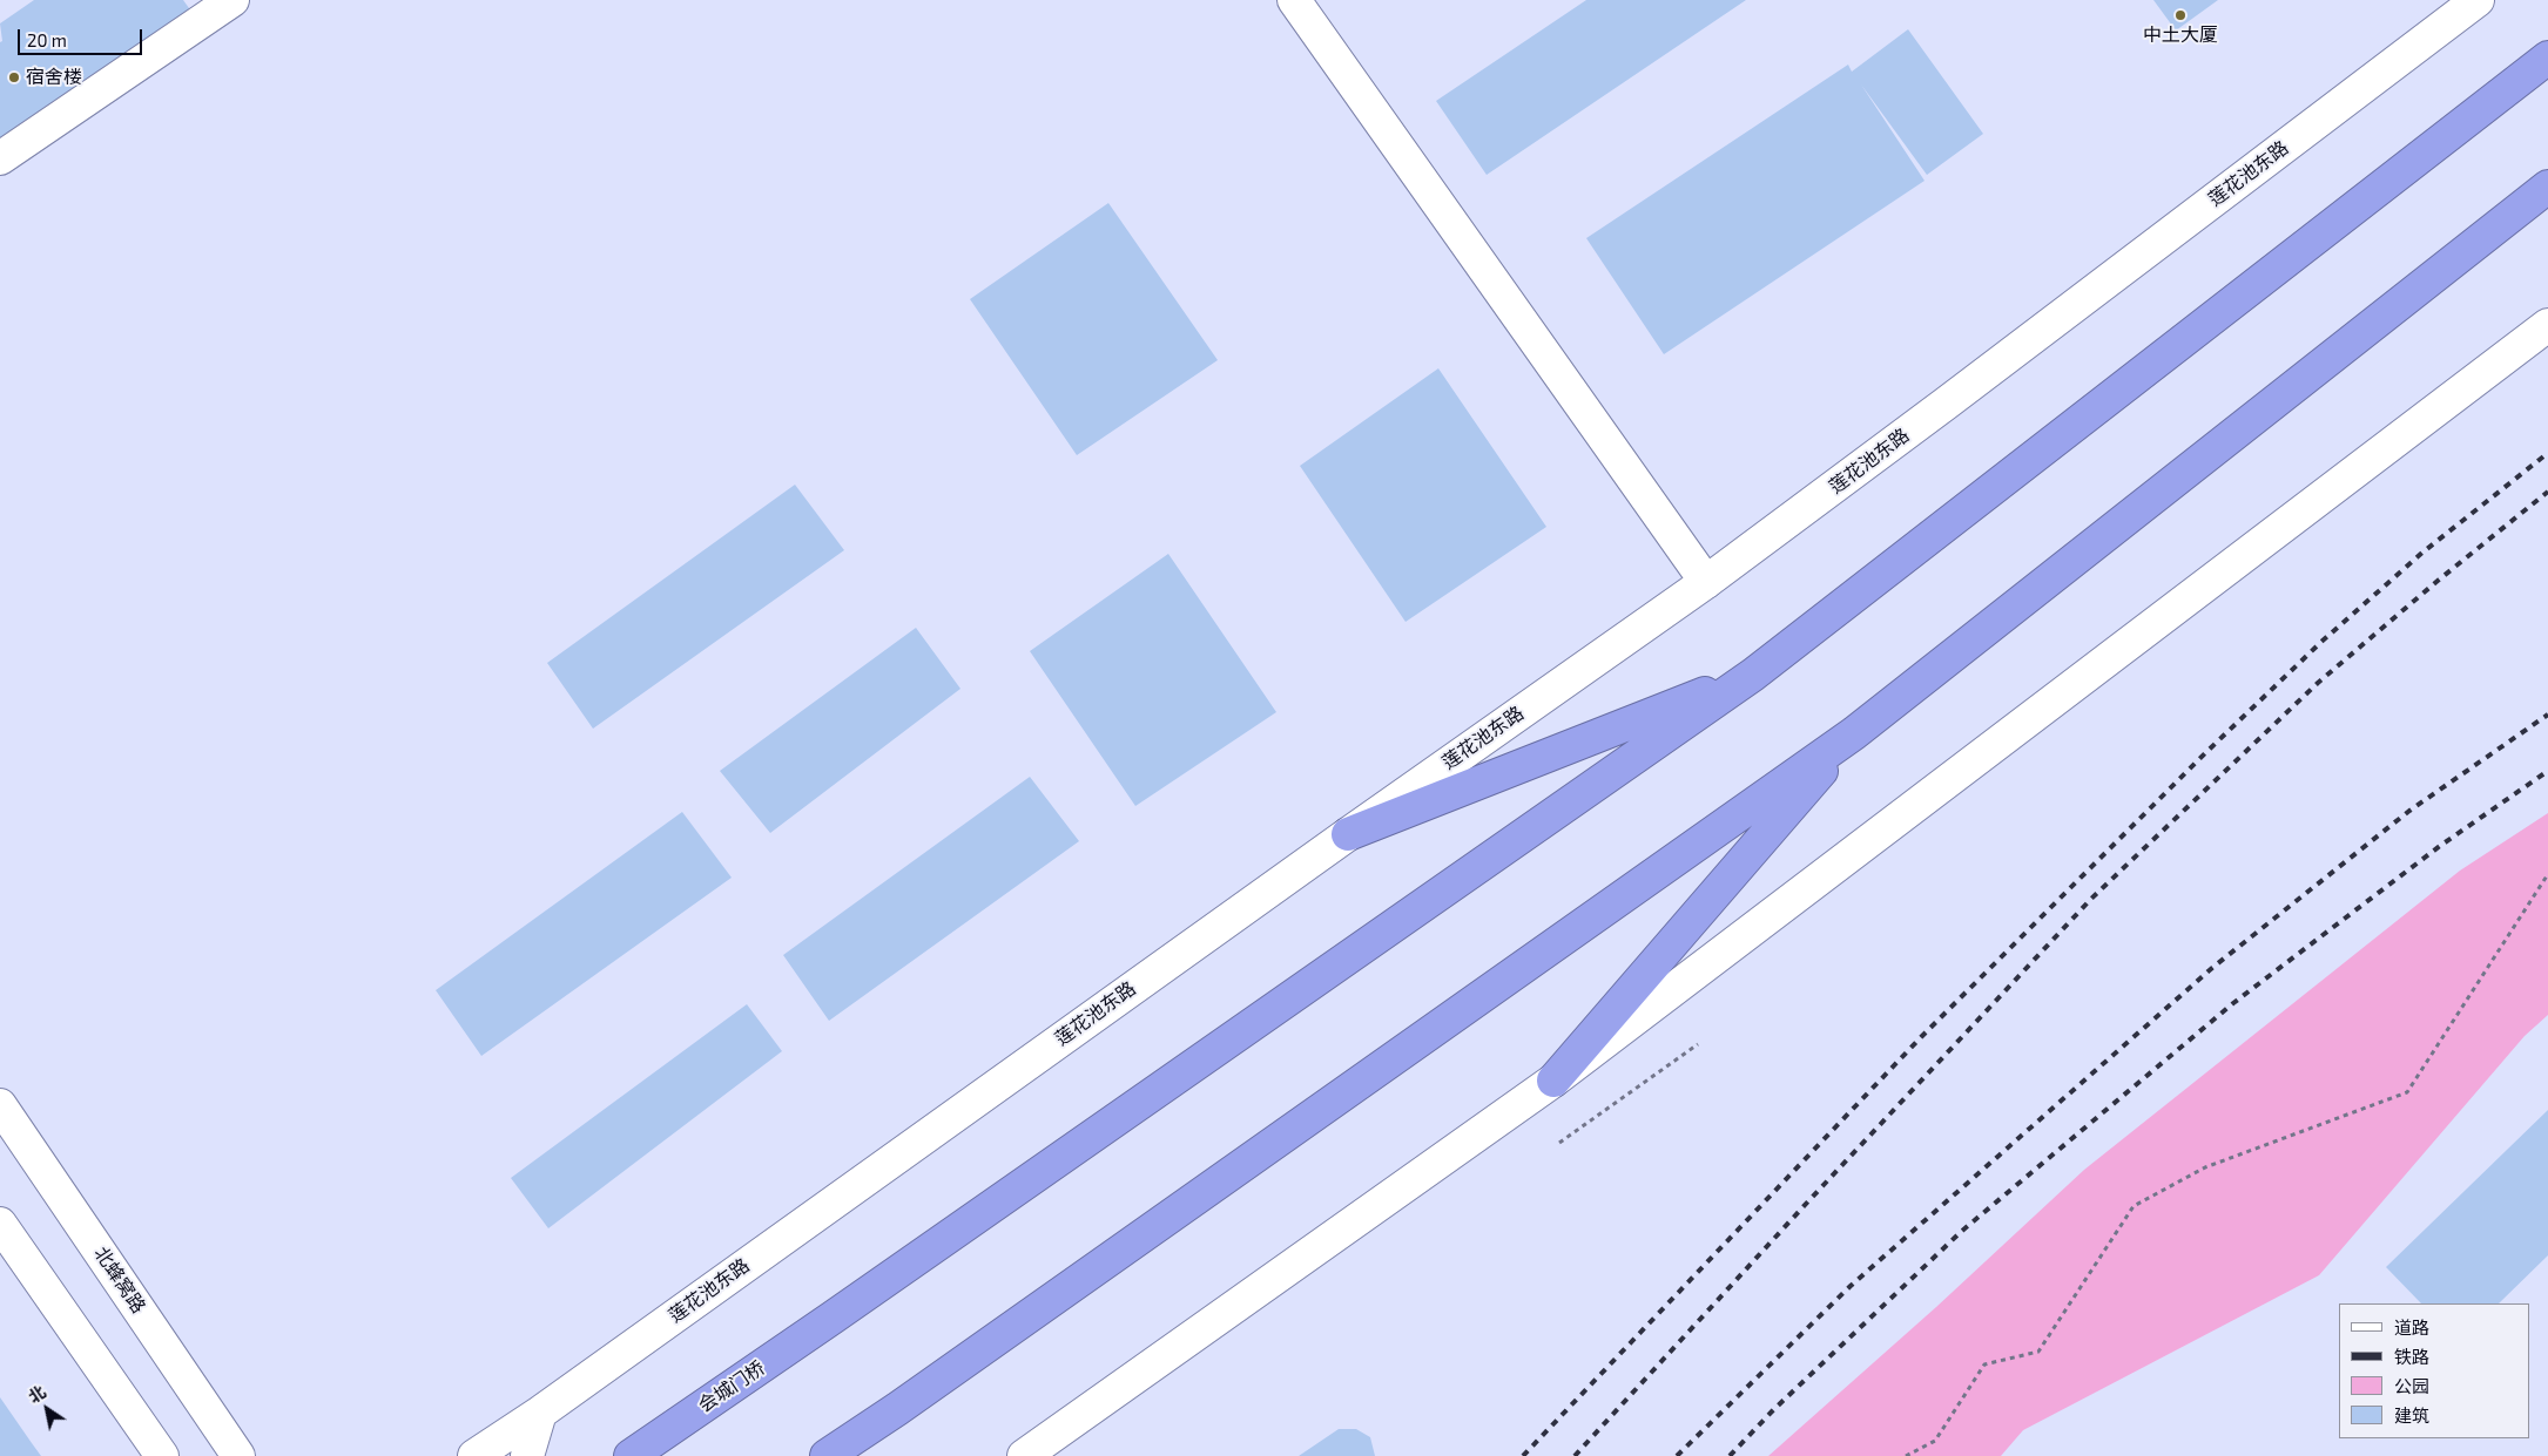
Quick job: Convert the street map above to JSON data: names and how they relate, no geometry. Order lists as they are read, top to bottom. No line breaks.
{"streets":{"highway":["会城门桥"],"street":["莲花池东路","北蜂窝路"]},"places":["中土大厦","宿舍楼"],"legend":["道路","铁路","公园","建筑"],"scale_bar":"20 m","north":"top left"}
